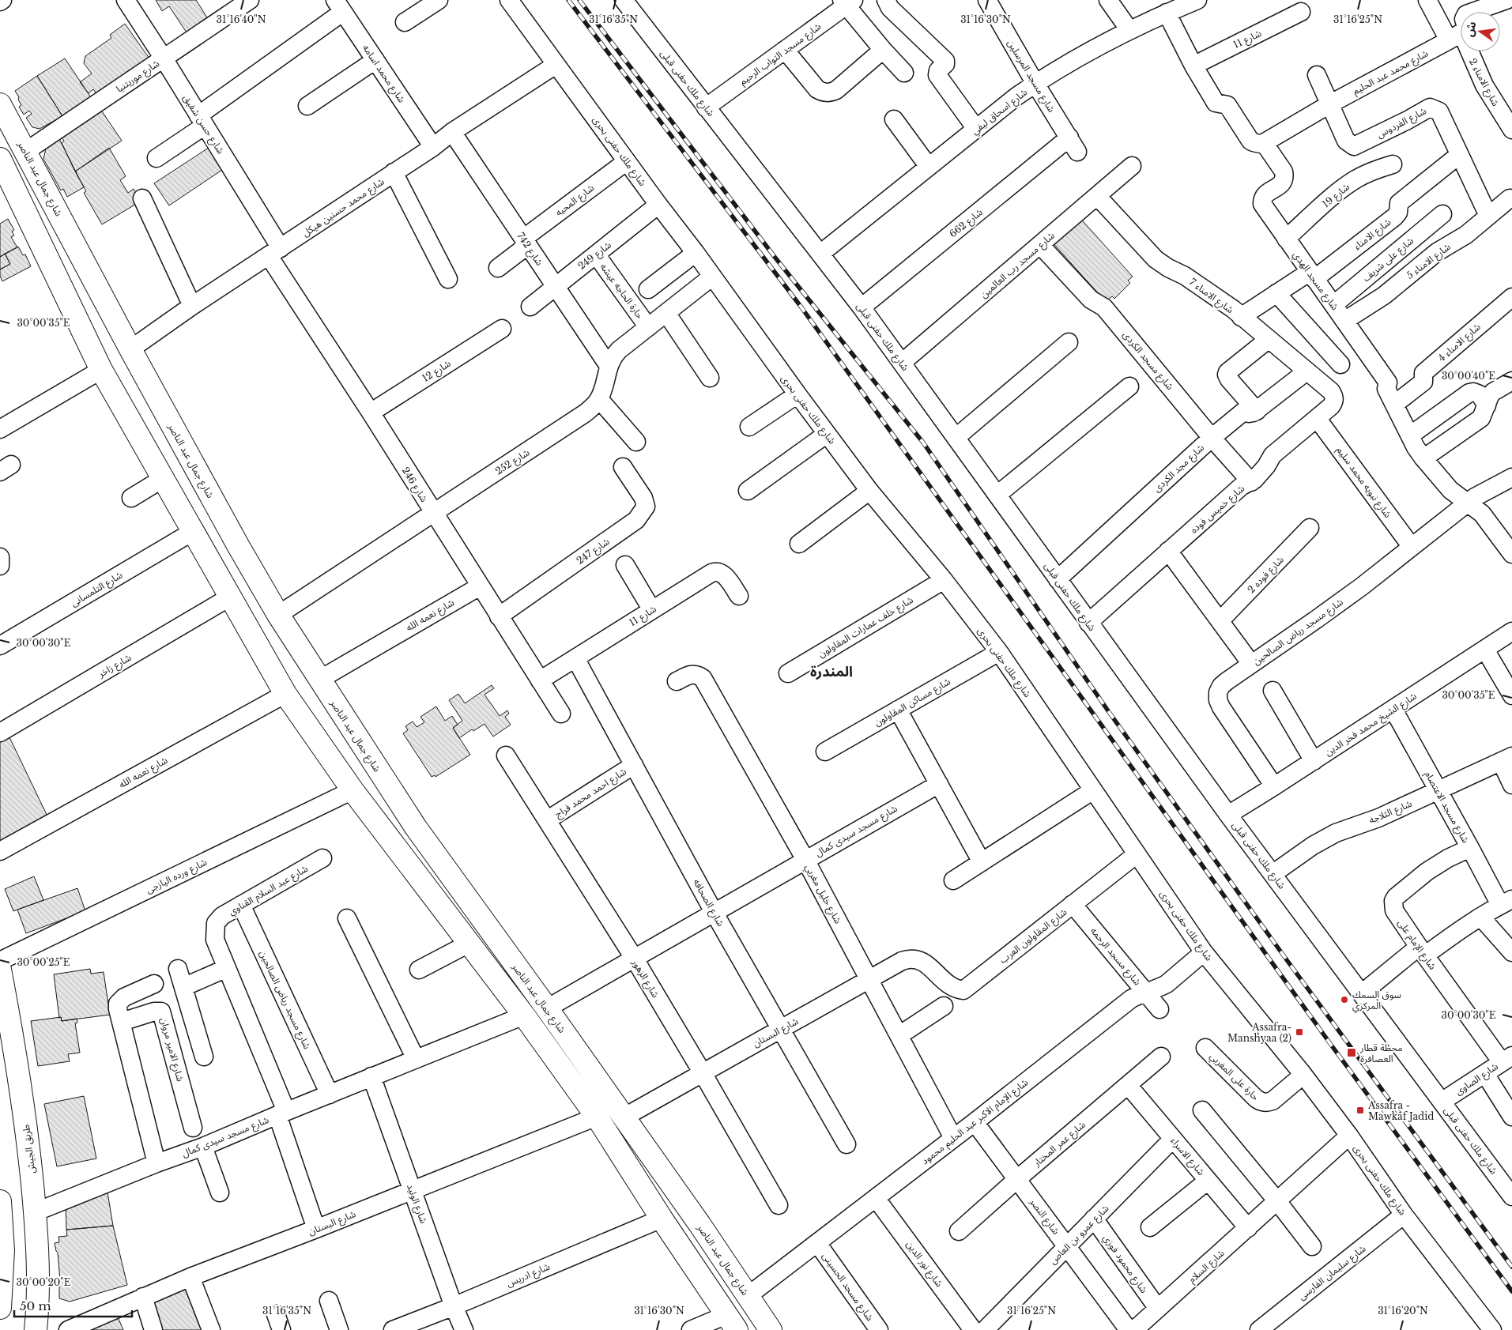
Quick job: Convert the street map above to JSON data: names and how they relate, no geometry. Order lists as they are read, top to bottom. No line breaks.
{"streets":{"main road":["شارع جمال عبد الناصر","طريق الجيش"],"street":["شارع 11","شارع مسجد التواب الرحيم","شارع محمد عبد الحليم","شارع محمد اسامه","شارع موريتنيا","شارع مسجد المرسلين","شارع الامناء 2","شارع ملك حفنى قبلى","شارع اسحاق ليفي","شارع الفردوس","شارع حسن شفيق","شارع ملك حفنى بحرى","شارع 19","شارع المحبه","شارع محمد حسنين هيكل","شارع 662","شارع الامناء","شارع 742","شارع 249","شارع على شريف","شارع الامناء 5","شارع مسجد رب العالمين","شارع مسجد الهدي","حارة الحاجه عيشه","شارع الامناء 7","شارع الامناء 4","شارع مسجد الكردى","شارع 12","شارع 252","شارع مجد الكردى","شارع نبويه محمد سليم","شارع 246","شارع خميس فوده","شارع 247","شارع فوده 2","شارع التلمسانى","شارع نعمه الله","شارع خلف عمارات المقاولون","شارع مسجد رياض الصالحين","شارع زاخر","شارع مساكن المقاولون","شارع الشيخ محمد فخر الدين","شارع احمد محمد فراج","شارع مسجد الاعتصام","شارع الثلاجه","شارع مسجد سيدى كمال","شارع ورده اليازجى","شارع عبد السلام القناوي","شارع خليل مغربي","شارع الصحافه","شارع المقاولون العرب","شارع الإمام على","شارع مسجد الرحمه","شارع الزهور","شارع البستان","شارع الامير مروان","حارة على المغربي","شارع الصاوى","شارع الإمام الاكبر عبد الحليم محمود","شارع عمر المختار","شارع الاسراء","شارع الوليد","شارع النصر","شارع عمرو بن العاص","شارع نور الدين","شارع محمود فوزي","شارع السلام","شارع سليمان الفارسى","شارع ادريس","شارع مسجد الحسينى"]},"crossings":[["شارع 11","شارع مسجد الهدي"],["شارع 11","شارع 246"],["شارع 11","شارع الصحافه"],["شارع مسجد التواب الرحيم","شارع ملك حفنى قبلى"],["شارع محمد عبد الحليم","شارع الامناء 2"],["شارع محمد عبد الحليم","شارع الفردوس"],["شارع محمد عبد الحليم","شارع مسجد الهدي"],["شارع محمد اسامه","شارع محمد حسنين هيكل"],["شارع موريتنيا","شارع حسن شفيق"],["شارع موريتنيا","شارع جمال عبد الناصر"],["شارع مسجد المرسلين","شارع اسحاق ليفي"],["شارع مسجد المرسلين","شارع 662"],["شارع ملك حفنى قبلى","شارع اسحاق ليفي"],["شارع ملك حفنى قبلى","شارع 662"],["شارع ملك حفنى قبلى","شارع مسجد رب العالمين"],["شارع ملك حفنى قبلى","شارع مجد الكردى"],["شارع ملك حفنى قبلى","شارع خميس فوده"],["شارع ملك حفنى قبلى","شارع الشيخ محمد فخر الدين"],["شارع ملك حفنى قبلى","شارع الثلاجه"],["شارع ملك حفنى قبلى","شارع الصاوى"],["شارع اسحاق ليفي","شارع مسجد الهدي"],["شارع الفردوس","شارع الامناء"],["شارع الفردوس","شارع الامناء 5"],["شارع حسن شفيق","شارع محمد حسنين هيكل"],["شارع حسن شفيق","شارع 246"],["شارع ملك حفنى بحرى","شارع المحبه"],["شارع ملك حفنى بحرى","شارع محمد حسنين هيكل"],["شارع ملك حفنى بحرى","شارع 249"],["شارع ملك حفنى بحرى","شارع 252"],["شارع ملك حفنى بحرى","شارع خلف عمارات المقاولون"],["شارع ملك حفنى بحرى","شارع مساكن المقاولون"],["شارع ملك حفنى بحرى","شارع المقاولون العرب"],["شارع ملك حفنى بحرى","حارة على المغربي"],["شارع ملك حفنى بحرى","شارع الإمام الاكبر عبد الحليم محمود"],["شارع ملك حفنى بحرى","شارع السلام"],["شارع ملك حفنى بحرى","شارع سليمان الفارسى"],["شارع جمال عبد الناصر","شارع محمد حسنين هيكل"],["شارع جمال عبد الناصر","شارع 252"],["شارع جمال عبد الناصر","شارع نعمه الله"],["شارع جمال عبد الناصر","شارع مسجد سيدى كمال"],["شارع جمال عبد الناصر","شارع البستان"],["شارع جمال عبد الناصر","شارع الإمام الاكبر عبد الحليم محمود"],["شارع 19","شارع مسجد الهدي"],["شارع المحبه","شارع 742"],["شارع محمد حسنين هيكل","شارع 742"],["شارع محمد حسنين هيكل","شارع 246"],["شارع الامناء","شارع مسجد الهدي"],["شارع الامناء","شارع الامناء 7"],["شارع 742","شارع 249"],["شارع 742","شارع 252"],["شارع 249","حارة الحاجه عيشه"],["شارع على شريف","شارع مسجد الهدي"],["شارع الامناء 5","شارع مسجد الهدي"],["شارع مسجد رب العالمين","شارع الامناء 7"],["شارع مسجد رب العالمين","شارع مسجد الكردى"],["شارع مسجد الهدي","شارع الامناء 4"],["شارع مسجد الهدي","شارع مسجد رياض الصالحين"],["حارة الحاجه عيشه","شارع 252"],["شارع الامناء 7","شارع مجد الكردى"],["شارع الامناء 7","شارع خميس فوده"],["شارع مسجد الكردى","شارع مجد الكردى"],["شارع مسجد الكردى","شارع خميس فوده"],["شارع 12","شارع 246"],["شارع 252","شارع 246"],["شارع نبويه محمد سليم","شارع خميس فوده"],["شارع نبويه محمد سليم","شارع مسجد رياض الصالحين"],["شارع 246","شارع 247"],["شارع 246","شارع نعمه الله"],["شارع مسجد رياض الصالحين","شارع الشيخ محمد فخر الدين"],["شارع مسجد رياض الصالحين","شارع مسجد سيدى كمال"],["شارع مسجد رياض الصالحين","شارع عبد السلام القناوي"],["شارع الشيخ محمد فخر الدين","شارع مسجد الاعتصام"],["شارع احمد محمد فراج","شارع الصحافه"],["شارع احمد محمد فراج","شارع الزهور"],["شارع مسجد الاعتصام","شارع الثلاجه"],["شارع مسجد الاعتصام","شارع الإمام على"],["شارع مسجد سيدى كمال","شارع عبد السلام القناوي"],["شارع مسجد سيدى كمال","شارع خليل مغربي"],["شارع مسجد سيدى كمال","شارع الصحافه"],["شارع مسجد سيدى كمال","شارع الزهور"],["شارع مسجد سيدى كمال","طريق الجيش"],["شارع مسجد سيدى كمال","شارع الوليد"],["شارع عبد السلام القناوي","شارع البستان"],["شارع خليل مغربي","شارع البستان"],["شارع خليل مغربي","شارع الإمام الاكبر عبد الحليم محمود"],["شارع الصحافه","شارع البستان"],["شارع المقاولون العرب","شارع مسجد الرحمه"],["شارع المقاولون العرب","شارع البستان"],["شارع الإمام على","شارع الصاوى"],["شارع مسجد الرحمه","شارع الإمام الاكبر عبد الحليم محمود"],["شارع الزهور","شارع البستان"],["شارع البستان","شارع الوليد"],["شارع الإمام الاكبر عبد الحليم محمود","شارع النصر"],["شارع الإمام الاكبر عبد الحليم محمود","شارع نور الدين"],["شارع الإمام الاكبر عبد الحليم محمود","شارع مسجد الحسينى"],["شارع عمر المختار","شارع الاسراء"],["شارع عمر المختار","شارع النصر"],["شارع الاسراء","شارع عمرو بن العاص"],["شارع الاسراء","شارع السلام"],["شارع الوليد","شارع ادريس"],["شارع النصر","شارع عمرو بن العاص"],["شارع عمرو بن العاص","شارع محمود فوزي"],["شارع محمود فوزي","شارع السلام"]],"districts":["المندرة"],"places":{"other":["سوق السمك المركزي"],"transit":["Assafra- Manshyaa (2)","محطة قطار العصافرة","Assafra - Mawkaf Jadid"]},"scale_bar":"50 m","north":"left","coordinates":["31°16'40\"N","31°16'35\"N","31°16'30\"N","31°16'25\"N","30°00'35\"E","30°00'40\"E","30°00'30\"E","30°00'25\"E","30°00'20\"E","31°16'20\"N"]}
